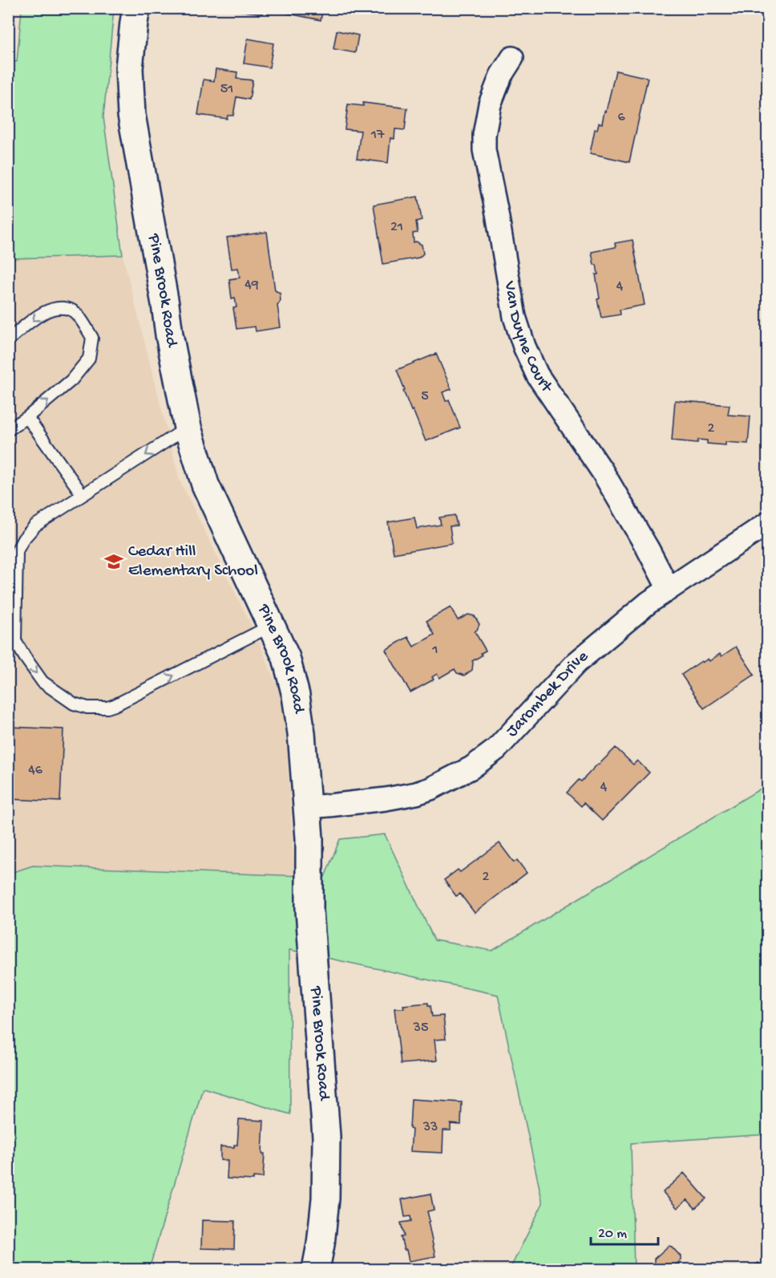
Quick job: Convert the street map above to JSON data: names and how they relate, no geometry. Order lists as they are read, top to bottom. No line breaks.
{"streets":{"street":["Pine Brook Road","Van Duyne Court","Jarombek Drive"]},"crossings":[["Pine Brook Road","Jarombek Drive"],["Van Duyne Court","Jarombek Drive"]],"places":{"school or university":["Cedar Hill Elementary School"]},"house_numbers":["51","6","17","21","49","4","5","2","1","46","4","2","35","33"],"scale_bar":"20 m"}
